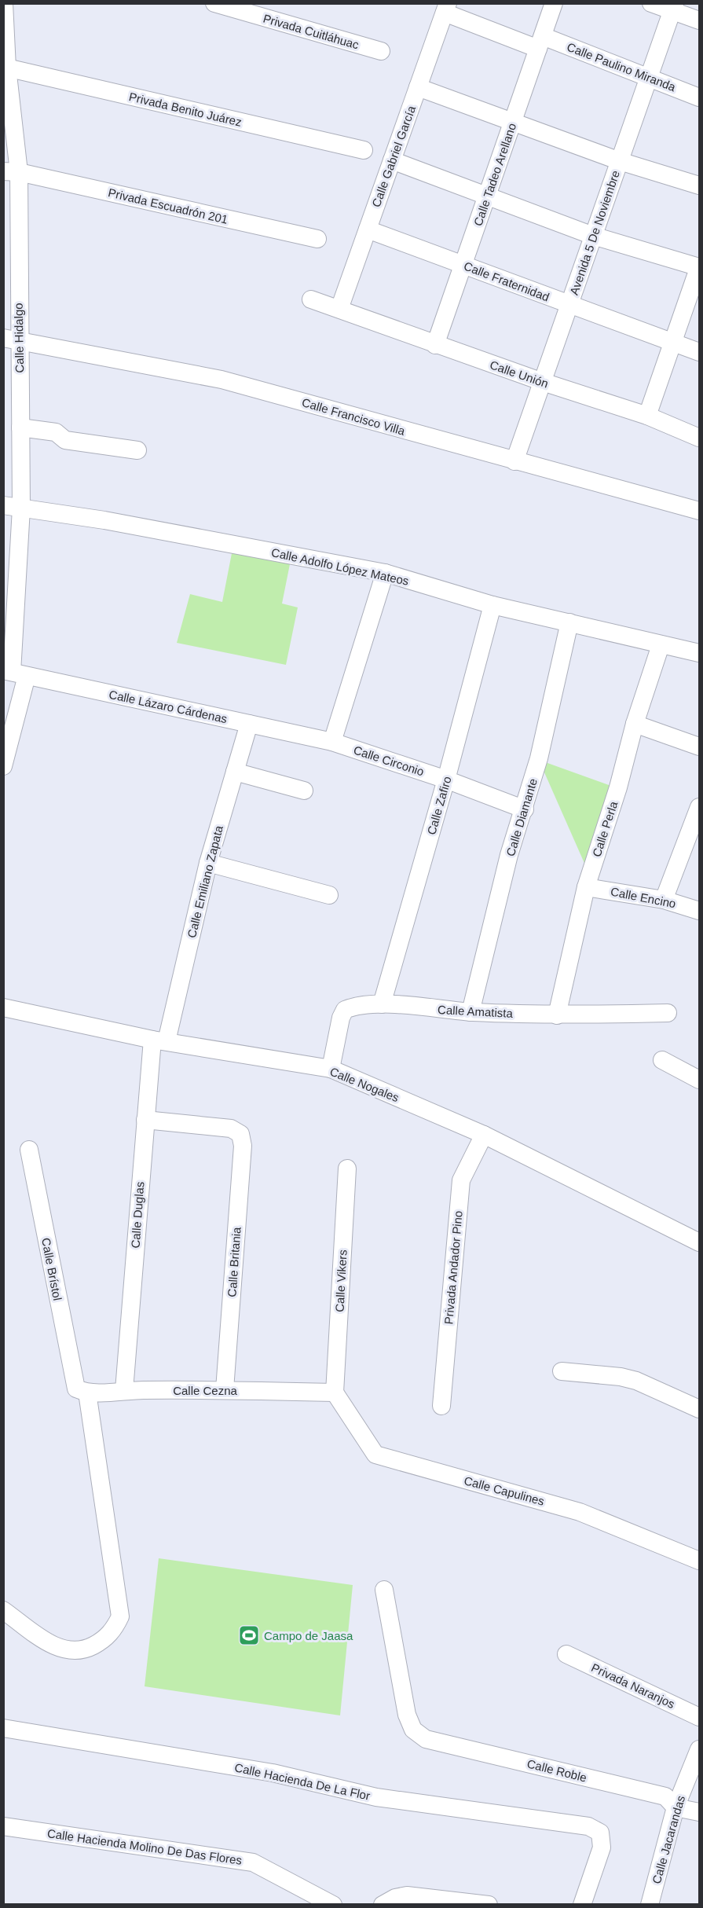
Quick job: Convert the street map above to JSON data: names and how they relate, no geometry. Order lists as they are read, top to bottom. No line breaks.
{"streets":{"street":["Privada Cuitláhuac","Calle Paulino Miranda","Privada Benito Juárez","Calle Gabriel García","Calle Tadeo Arellano","Privada Escuadrón 201","Avenida 5 De Noviembre","Calle Fraternidad","Calle Hidalgo","Calle Unión","Calle Francisco Villa","Calle Adolfo López Mateos","Calle Lázaro Cárdenas","Calle Circonio","Calle Zafiro","Calle Diamante","Calle Perla","Calle Emiliano Zapata","Calle Encino","Calle Amatista","Calle Nogales","Calle Duglas","Calle Britania","Privada Andador Pino","Calle Brístol","Calle Vikers","Calle Cezna","Calle Capulines","Privada Naranjos","Calle Roble","Calle Hacienda De La Flor","Calle Jacarandas","Calle Hacienda Molino De Das Flores"]},"crossings":[["Calle Paulino Miranda","Calle Gabriel García"],["Calle Paulino Miranda","Calle Tadeo Arellano"],["Calle Paulino Miranda","Avenida 5 De Noviembre"],["Privada Benito Juárez","Calle Hidalgo"],["Calle Gabriel García","Calle Fraternidad"],["Calle Gabriel García","Calle Unión"],["Calle Tadeo Arellano","Calle Fraternidad"],["Calle Tadeo Arellano","Calle Unión"],["Privada Escuadrón 201","Calle Hidalgo"],["Avenida 5 De Noviembre","Calle Fraternidad"],["Avenida 5 De Noviembre","Calle Unión"],["Avenida 5 De Noviembre","Calle Francisco Villa"],["Calle Hidalgo","Calle Francisco Villa"],["Calle Hidalgo","Calle Adolfo López Mateos"],["Calle Hidalgo","Calle Lázaro Cárdenas"],["Calle Adolfo López Mateos","Calle Zafiro"],["Calle Adolfo López Mateos","Calle Diamante"],["Calle Adolfo López Mateos","Calle Perla"],["Calle Lázaro Cárdenas","Calle Circonio"],["Calle Lázaro Cárdenas","Calle Emiliano Zapata"],["Calle Circonio","Calle Zafiro"],["Calle Circonio","Calle Diamante"],["Calle Zafiro","Calle Amatista"],["Calle Diamante","Calle Amatista"],["Calle Perla","Calle Encino"],["Calle Perla","Calle Amatista"],["Calle Emiliano Zapata","Calle Nogales"],["Calle Emiliano Zapata","Calle Duglas"],["Calle Amatista","Calle Nogales"],["Calle Nogales","Calle Duglas"],["Calle Nogales","Privada Andador Pino"],["Calle Duglas","Calle Britania"],["Calle Duglas","Calle Cezna"],["Calle Britania","Calle Cezna"],["Calle Brístol","Calle Cezna"],["Calle Vikers","Calle Cezna"],["Calle Vikers","Calle Capulines"],["Calle Cezna","Calle Capulines"],["Calle Roble","Calle Jacarandas"]],"places":{"sports":["Campo de Jaasa"]}}
